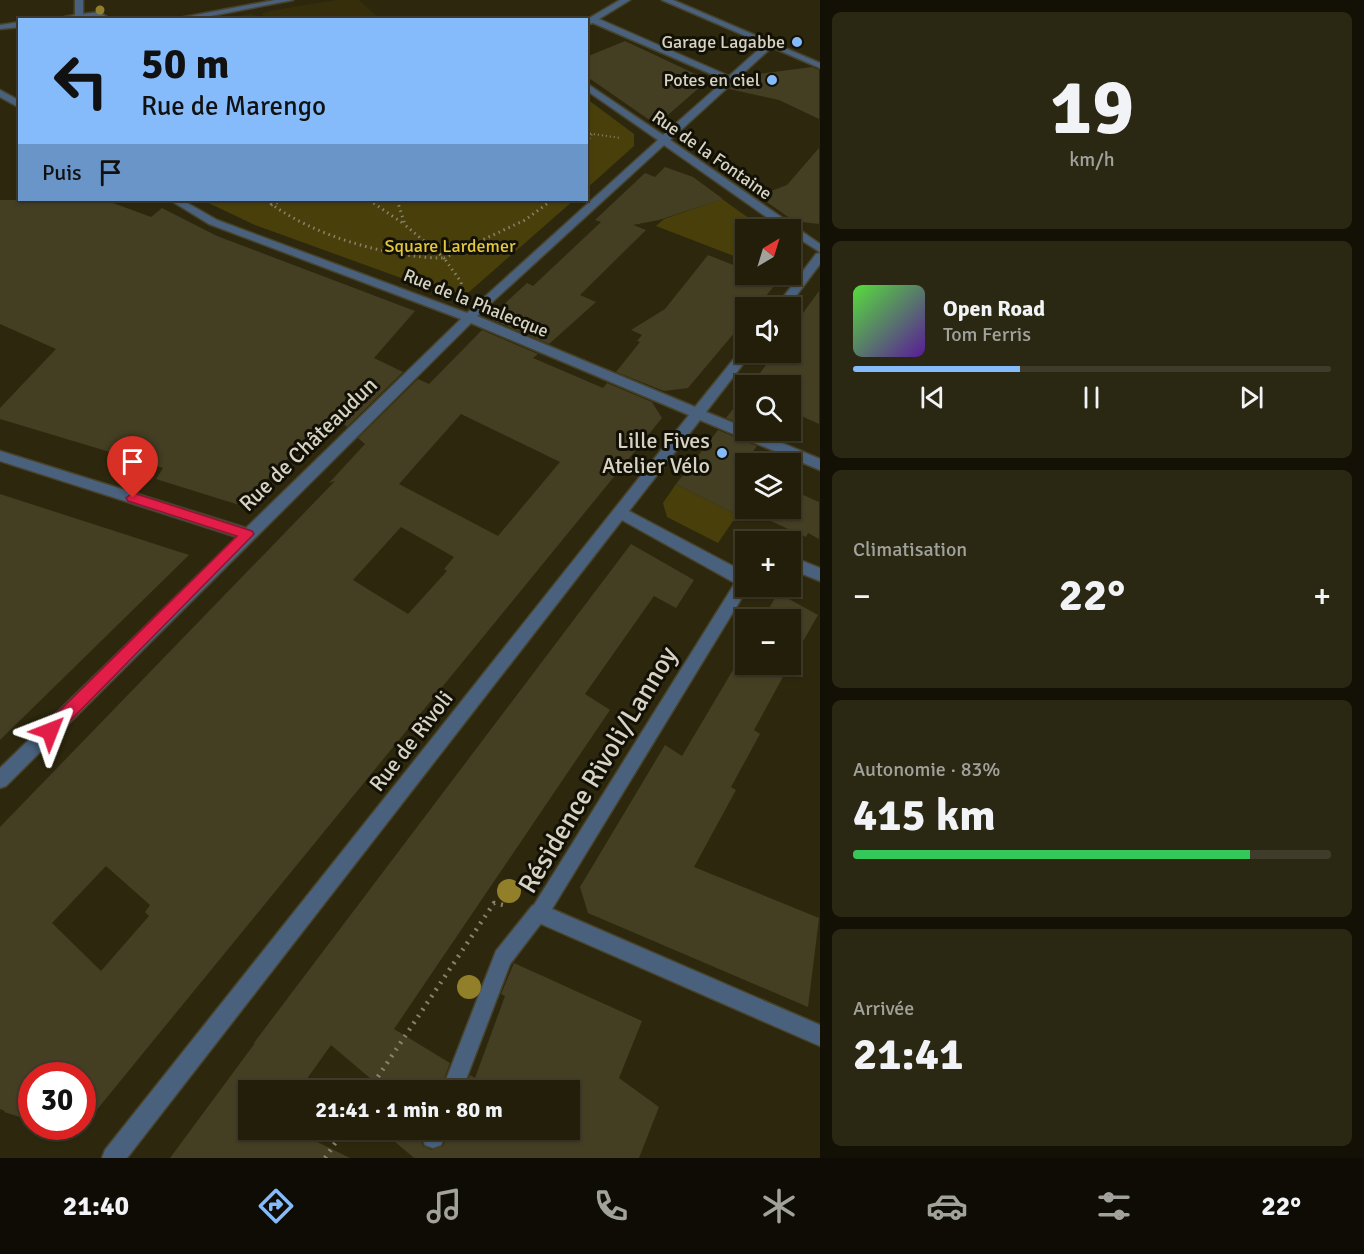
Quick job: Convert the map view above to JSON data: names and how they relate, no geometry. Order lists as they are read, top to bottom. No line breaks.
{"streets":{"street":["Rue de la Fontaine","Rue de la Phalecque","Rue de Châteaudun","Rue de Rivoli","Résidence Rivoli/Lannoy"]},"crossings":[["Rue de la Fontaine","Rue de Châteaudun"],["Rue de la Phalecque","Rue de Châteaudun"],["Rue de la Phalecque","Rue de Rivoli"],["Rue de Rivoli","Résidence Rivoli/Lannoy"]],"parks":["Square Lardemer"],"places":["Garage Lagabbe","Potes en ciel","Lille Fives Atelier Vélo"],"north":"top right","page":{"tile":[["19","km/h"],"Climatisation",["Autonomie · 83%","415 km"],["Arrivée","21:41"]],"turn":["50 m","Rue de Marengo"],"then":"Puis","map_buttons":["+","−"],"song":["Open Road","Tom Ferris"],"heat":["−","22°","+"],"limit":"30","trip":"21:41 · 1 min · 80 m","tabs":["21:40","22°"]}}
